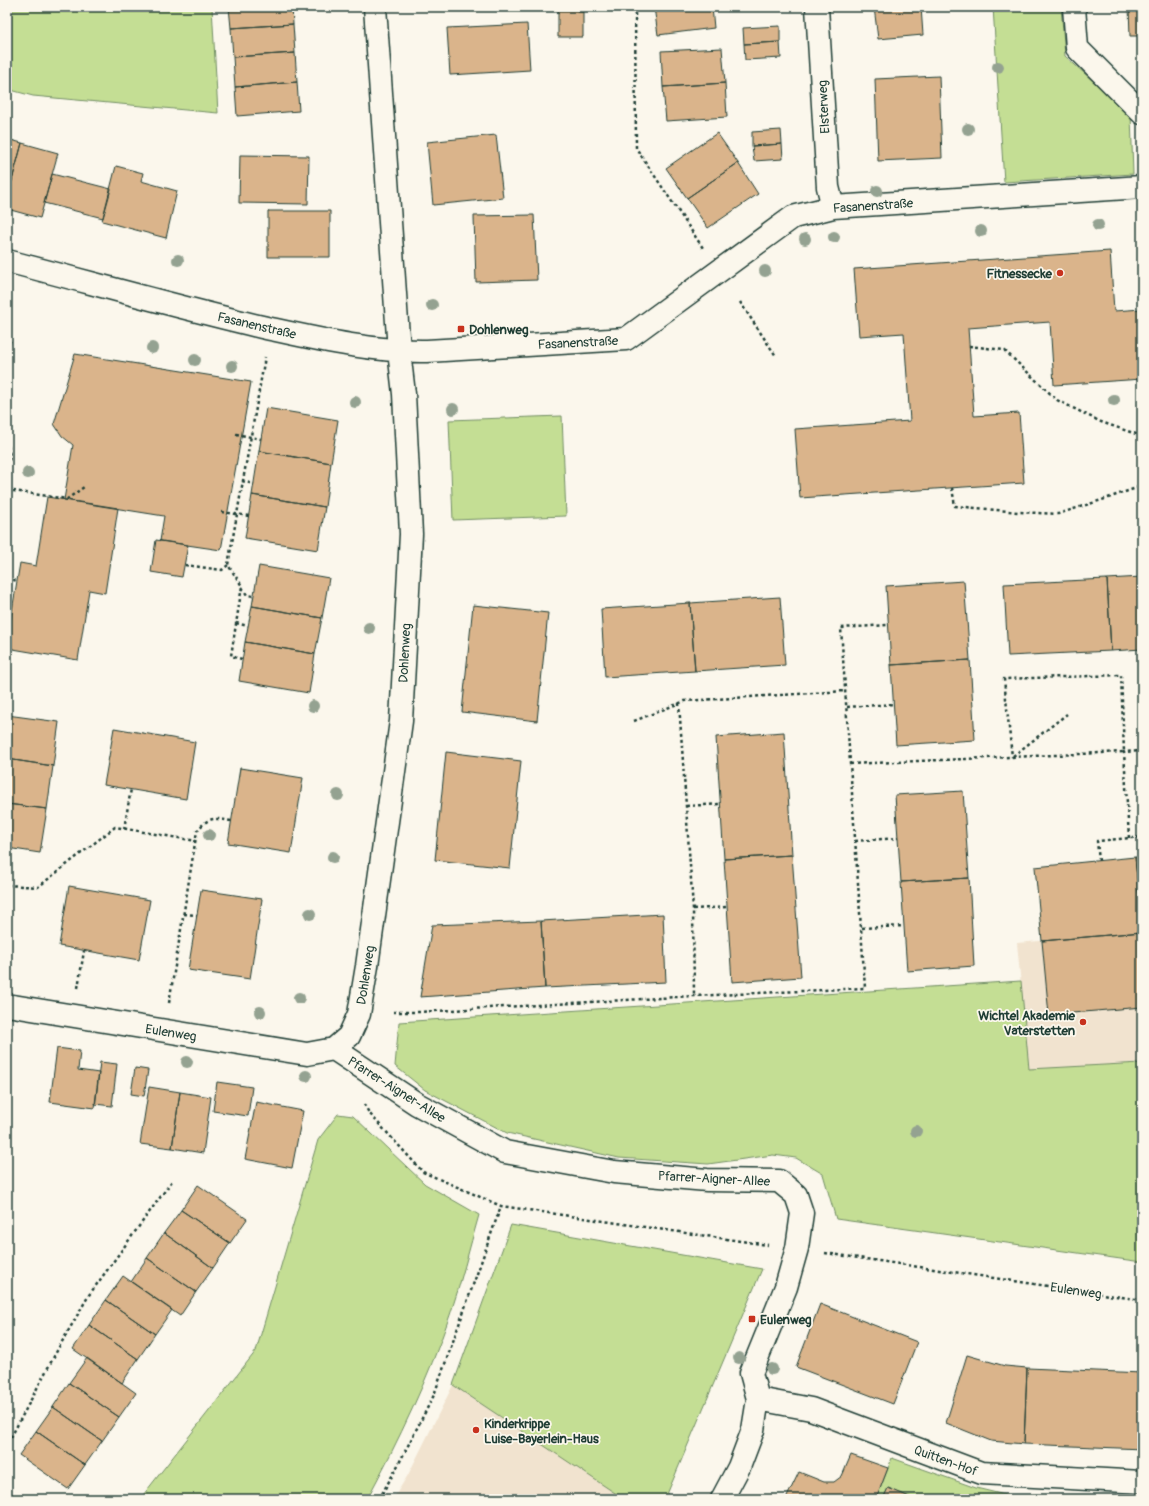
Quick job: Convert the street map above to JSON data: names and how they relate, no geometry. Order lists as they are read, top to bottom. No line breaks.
{"streets":{"street":["Elsterweg","Fasanenstraße","Dohlenweg","Eulenweg","Pfarrer-Aigner-Allee","Quitten-Hof"]},"crossings":[["Elsterweg","Fasanenstraße"],["Fasanenstraße","Dohlenweg"],["Dohlenweg","Eulenweg"],["Dohlenweg","Pfarrer-Aigner-Allee"],["Eulenweg","Pfarrer-Aigner-Allee"],["Pfarrer-Aigner-Allee","Quitten-Hof"]],"places":{"other":["Fitnessecke","Wichtel Akademie Vaterstetten","Kinderkrippe Luise-Bayerlein-Haus"],"transit":["Dohlenweg","Eulenweg"]}}
